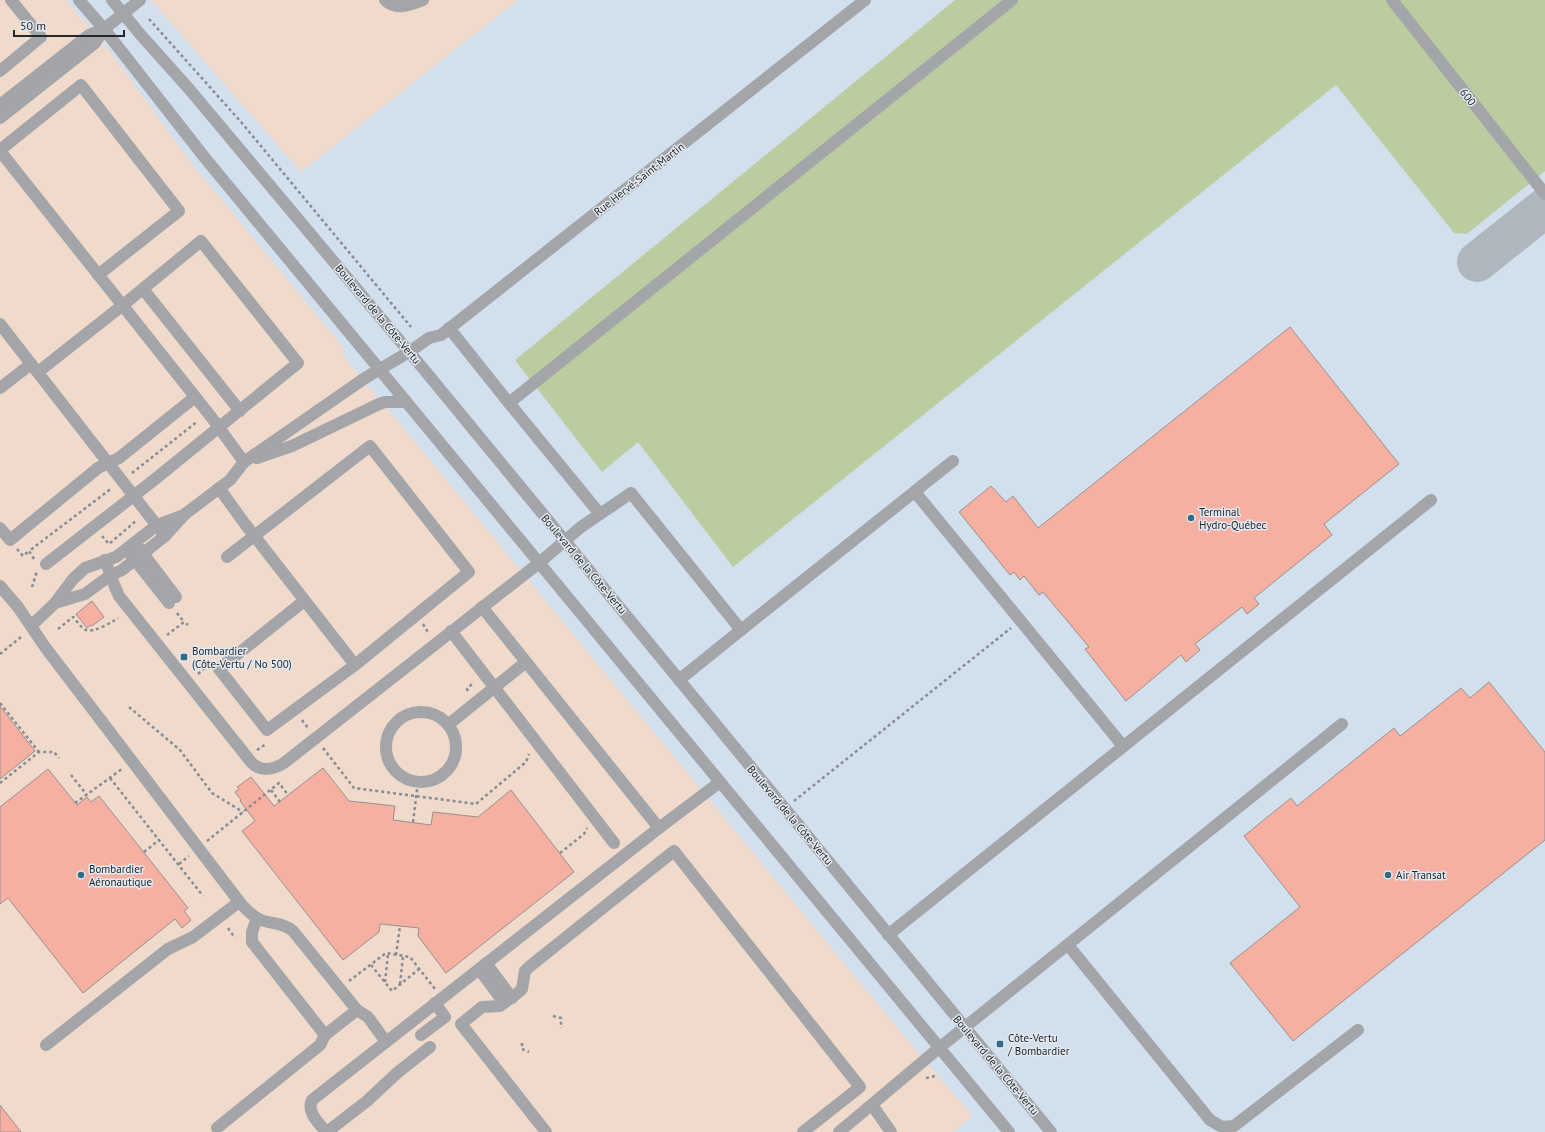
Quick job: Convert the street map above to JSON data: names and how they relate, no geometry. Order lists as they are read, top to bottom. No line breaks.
{"streets":{"street":["600","Rue Hervé-Saint-Martin","Boulevard de la Côte-Vertu"]},"crossings":[["Rue Hervé-Saint-Martin","Boulevard de la Côte-Vertu"]],"places":{"other":["Terminal Hydro-Québec","Bombardier Aéronautique","Air Transat"],"transit":["Bombardier (Côte-Vertu / No 500)","Côte-Vertu / Bombardier"]},"scale_bar":"50 m"}
